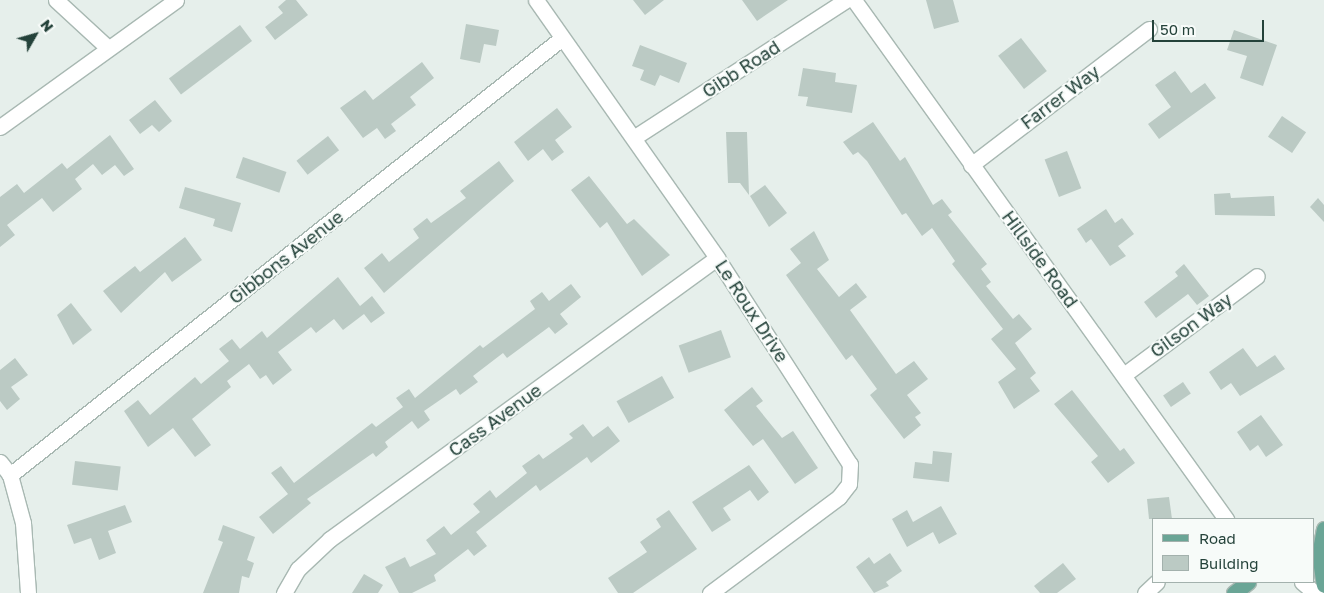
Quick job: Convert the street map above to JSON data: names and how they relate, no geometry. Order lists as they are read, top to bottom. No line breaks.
{"streets":{"street":["Gibb Road","Farrer Way","Gibbons Avenue","Hillside Road","Le Roux Drive","Gilson Way","Cass Avenue"]},"crossings":[["Gibb Road","Le Roux Drive"],["Farrer Way","Hillside Road"],["Gibbons Avenue","Le Roux Drive"],["Hillside Road","Gilson Way"],["Le Roux Drive","Cass Avenue"]],"legend":["Road","Building"],"scale_bar":"50 m","north":"top right"}
